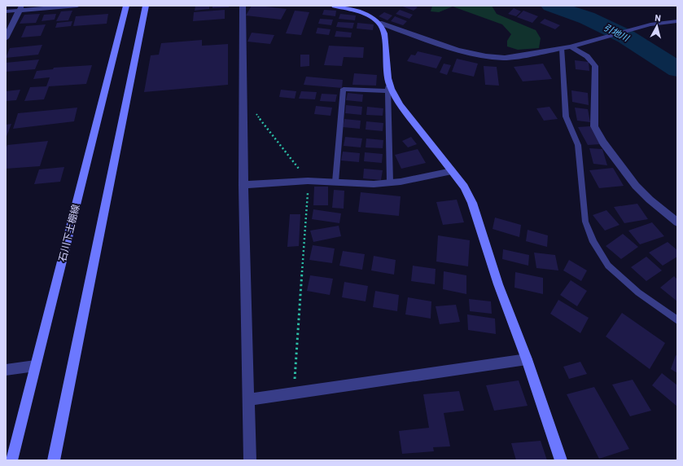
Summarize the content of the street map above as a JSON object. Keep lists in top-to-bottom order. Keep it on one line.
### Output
{"streets":{"street":["石川下土棚線"]},"water":["引地川"],"north":"top"}
